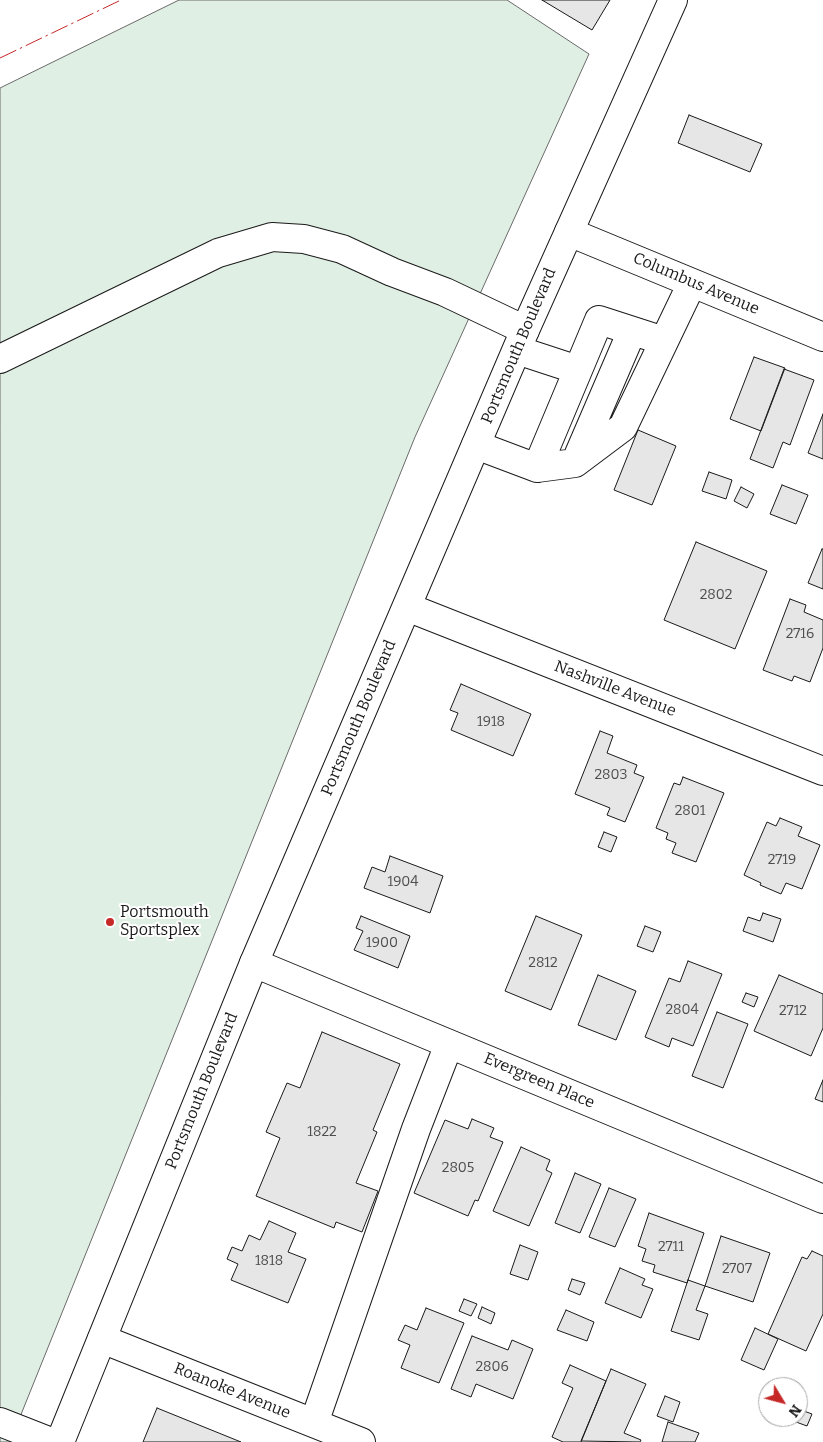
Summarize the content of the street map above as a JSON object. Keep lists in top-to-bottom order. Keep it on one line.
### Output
{"streets":{"street":["Columbus Avenue","Portsmouth Boulevard","Nashville Avenue","Evergreen Place","Roanoke Avenue"]},"crossings":[["Columbus Avenue","Portsmouth Boulevard"],["Portsmouth Boulevard","Nashville Avenue"],["Portsmouth Boulevard","Evergreen Place"],["Portsmouth Boulevard","Roanoke Avenue"]],"places":["Portsmouth Sportsplex"],"house_numbers":["2802","2716","1918","2803","2801","2719","1904","1900","2812","2804","2712","1822","2805","2711","1818","2707","2806"],"north":"bottom right"}
